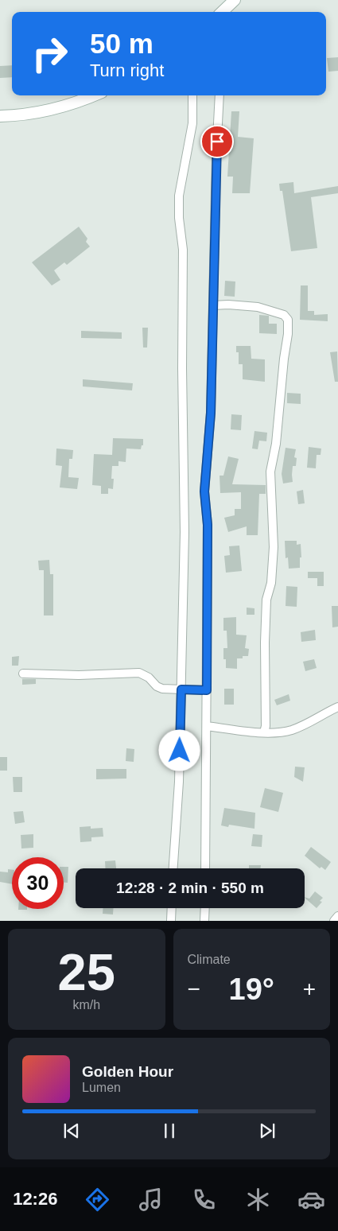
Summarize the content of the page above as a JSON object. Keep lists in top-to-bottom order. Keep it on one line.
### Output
{"page":{"turn":["50 m","Turn right"],"limit":"30","trip":"12:28 · 2 min · 550 m","tile":[["25","km/h"],"Climate"],"heat":["−","19°","+"],"song":["Golden Hour","Lumen"],"tabs":"12:26"}}
